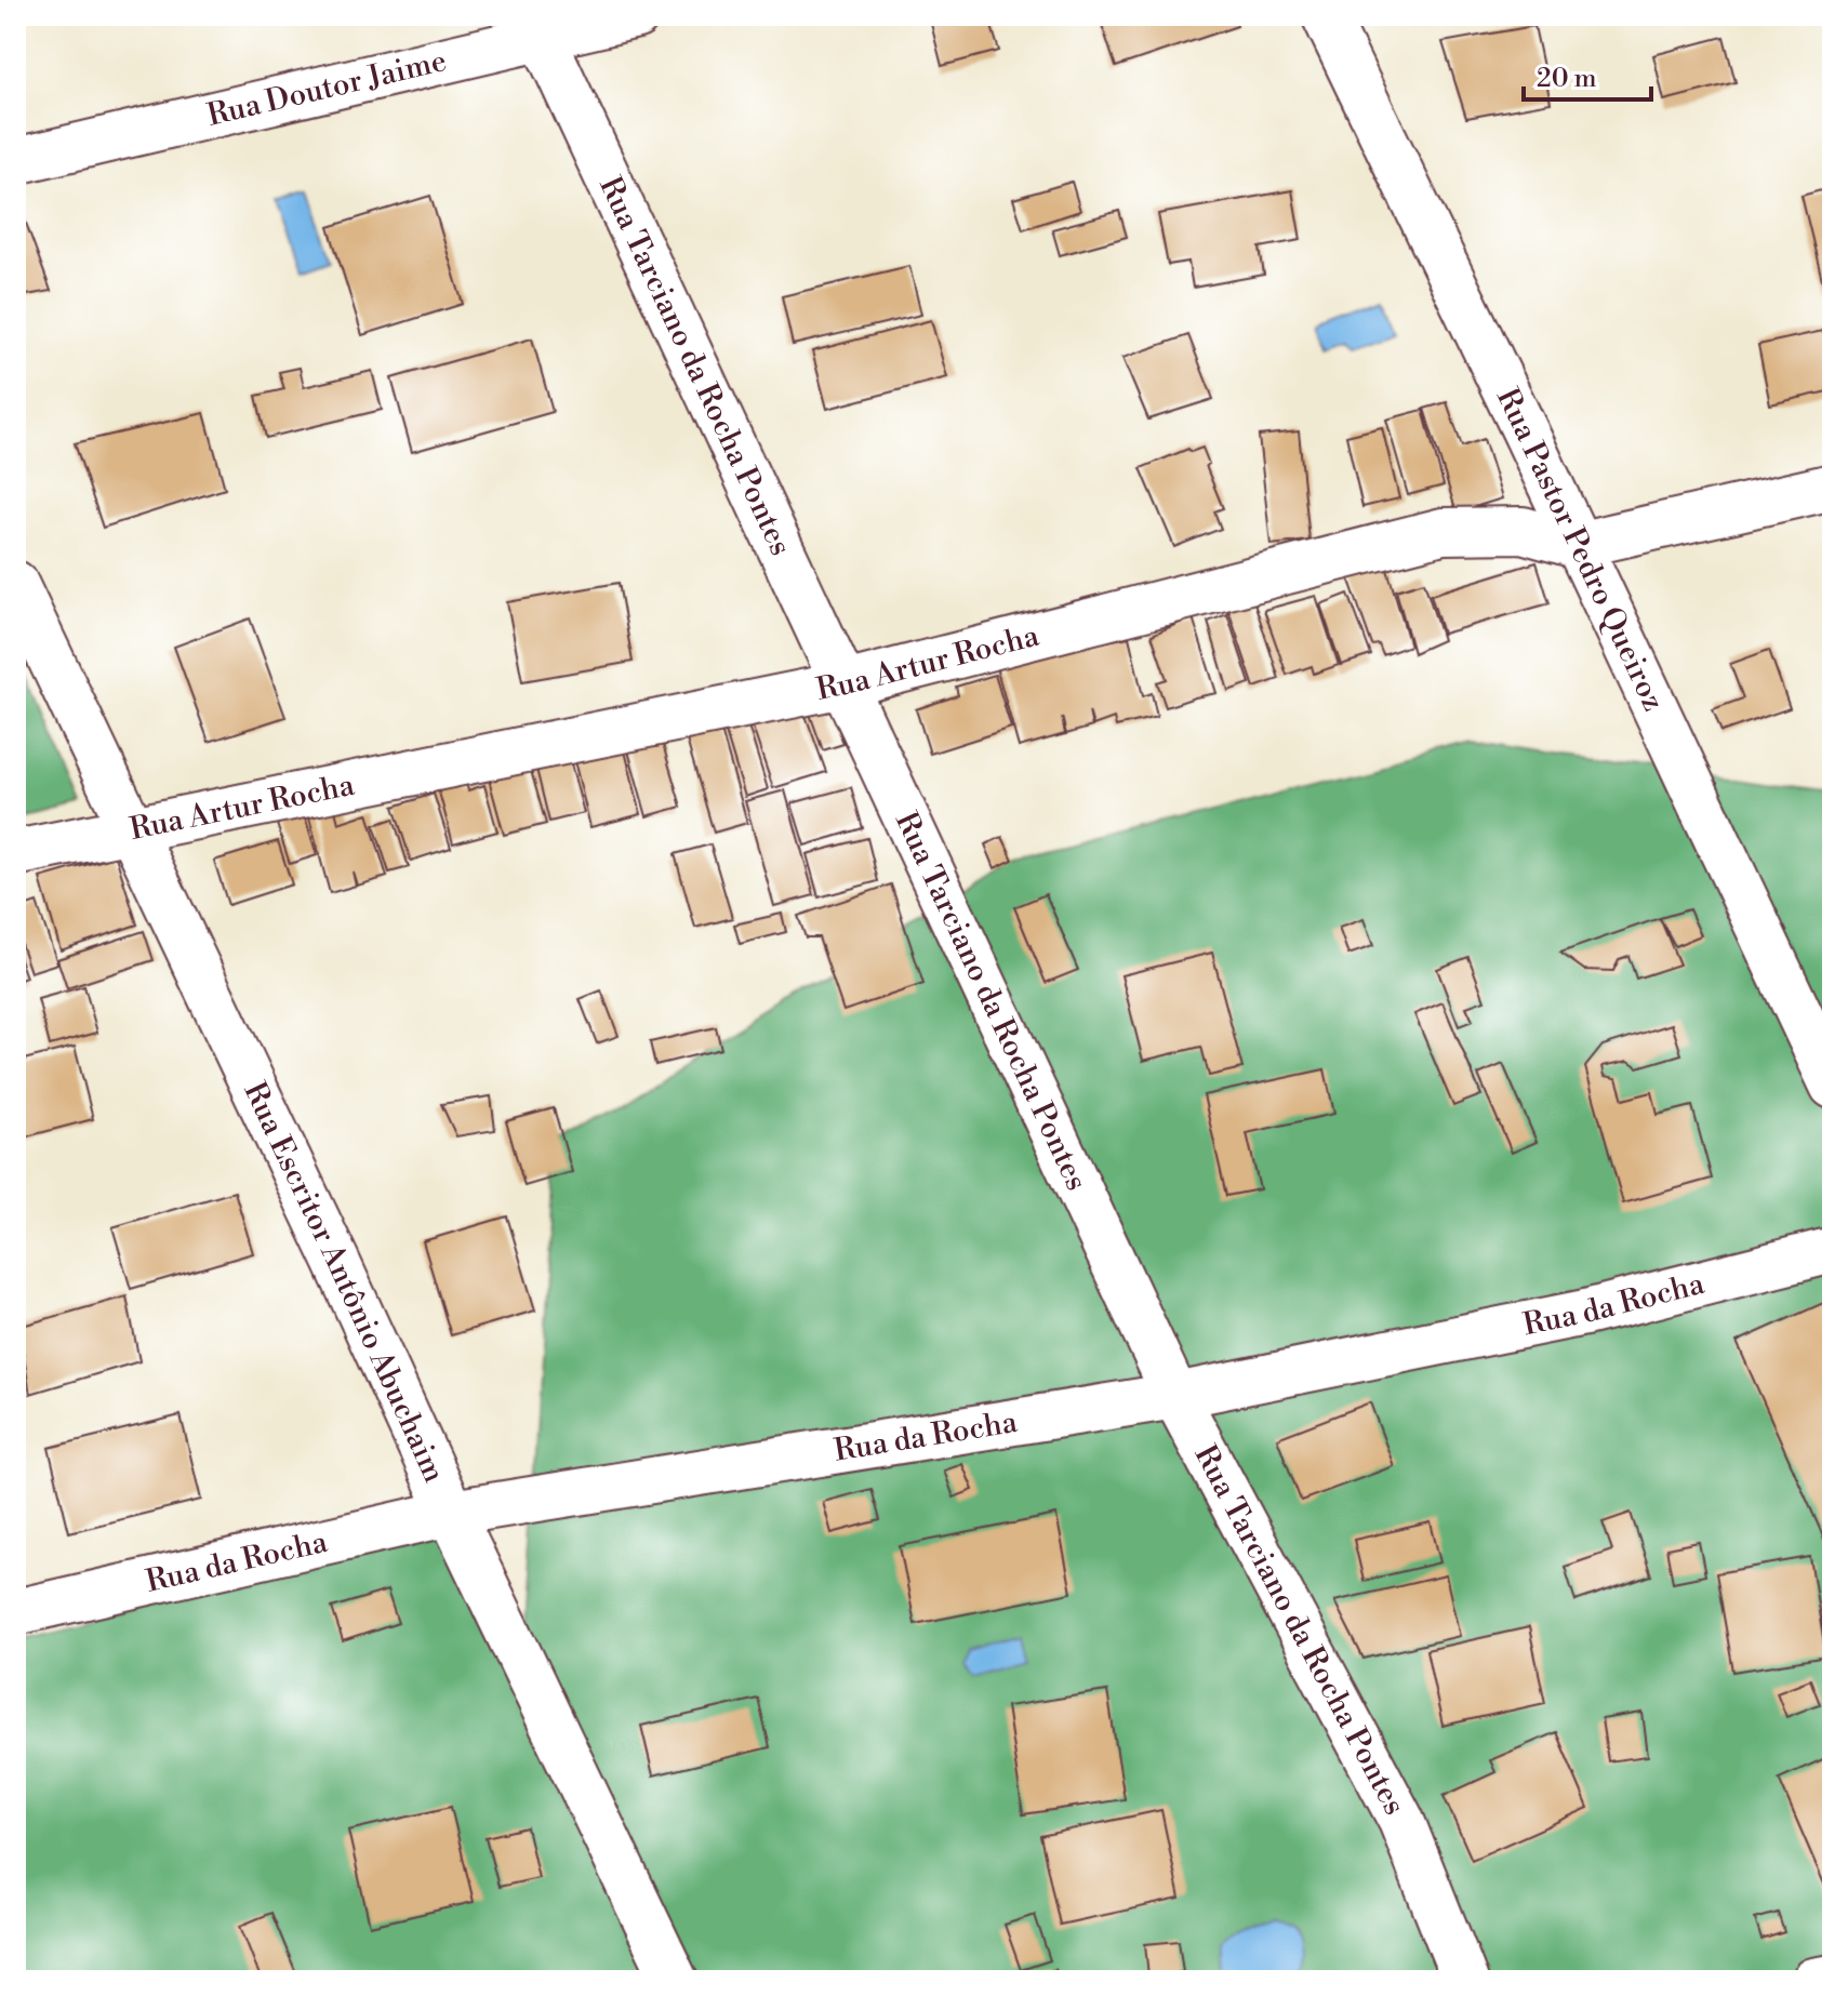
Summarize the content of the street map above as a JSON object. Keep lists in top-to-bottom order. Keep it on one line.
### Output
{"streets":{"street":["Rua Doutor Jaime","Rua Tarciano da Rocha Pontes","Rua Pastor Pedro Queiroz","Rua Artur Rocha","Rua Escritor Antônio Abuchaim","Rua da Rocha"]},"crossings":[["Rua Doutor Jaime","Rua Tarciano da Rocha Pontes"],["Rua Tarciano da Rocha Pontes","Rua Artur Rocha"],["Rua Tarciano da Rocha Pontes","Rua da Rocha"],["Rua Pastor Pedro Queiroz","Rua Artur Rocha"],["Rua Artur Rocha","Rua Escritor Antônio Abuchaim"],["Rua Escritor Antônio Abuchaim","Rua da Rocha"]],"scale_bar":"20 m"}
